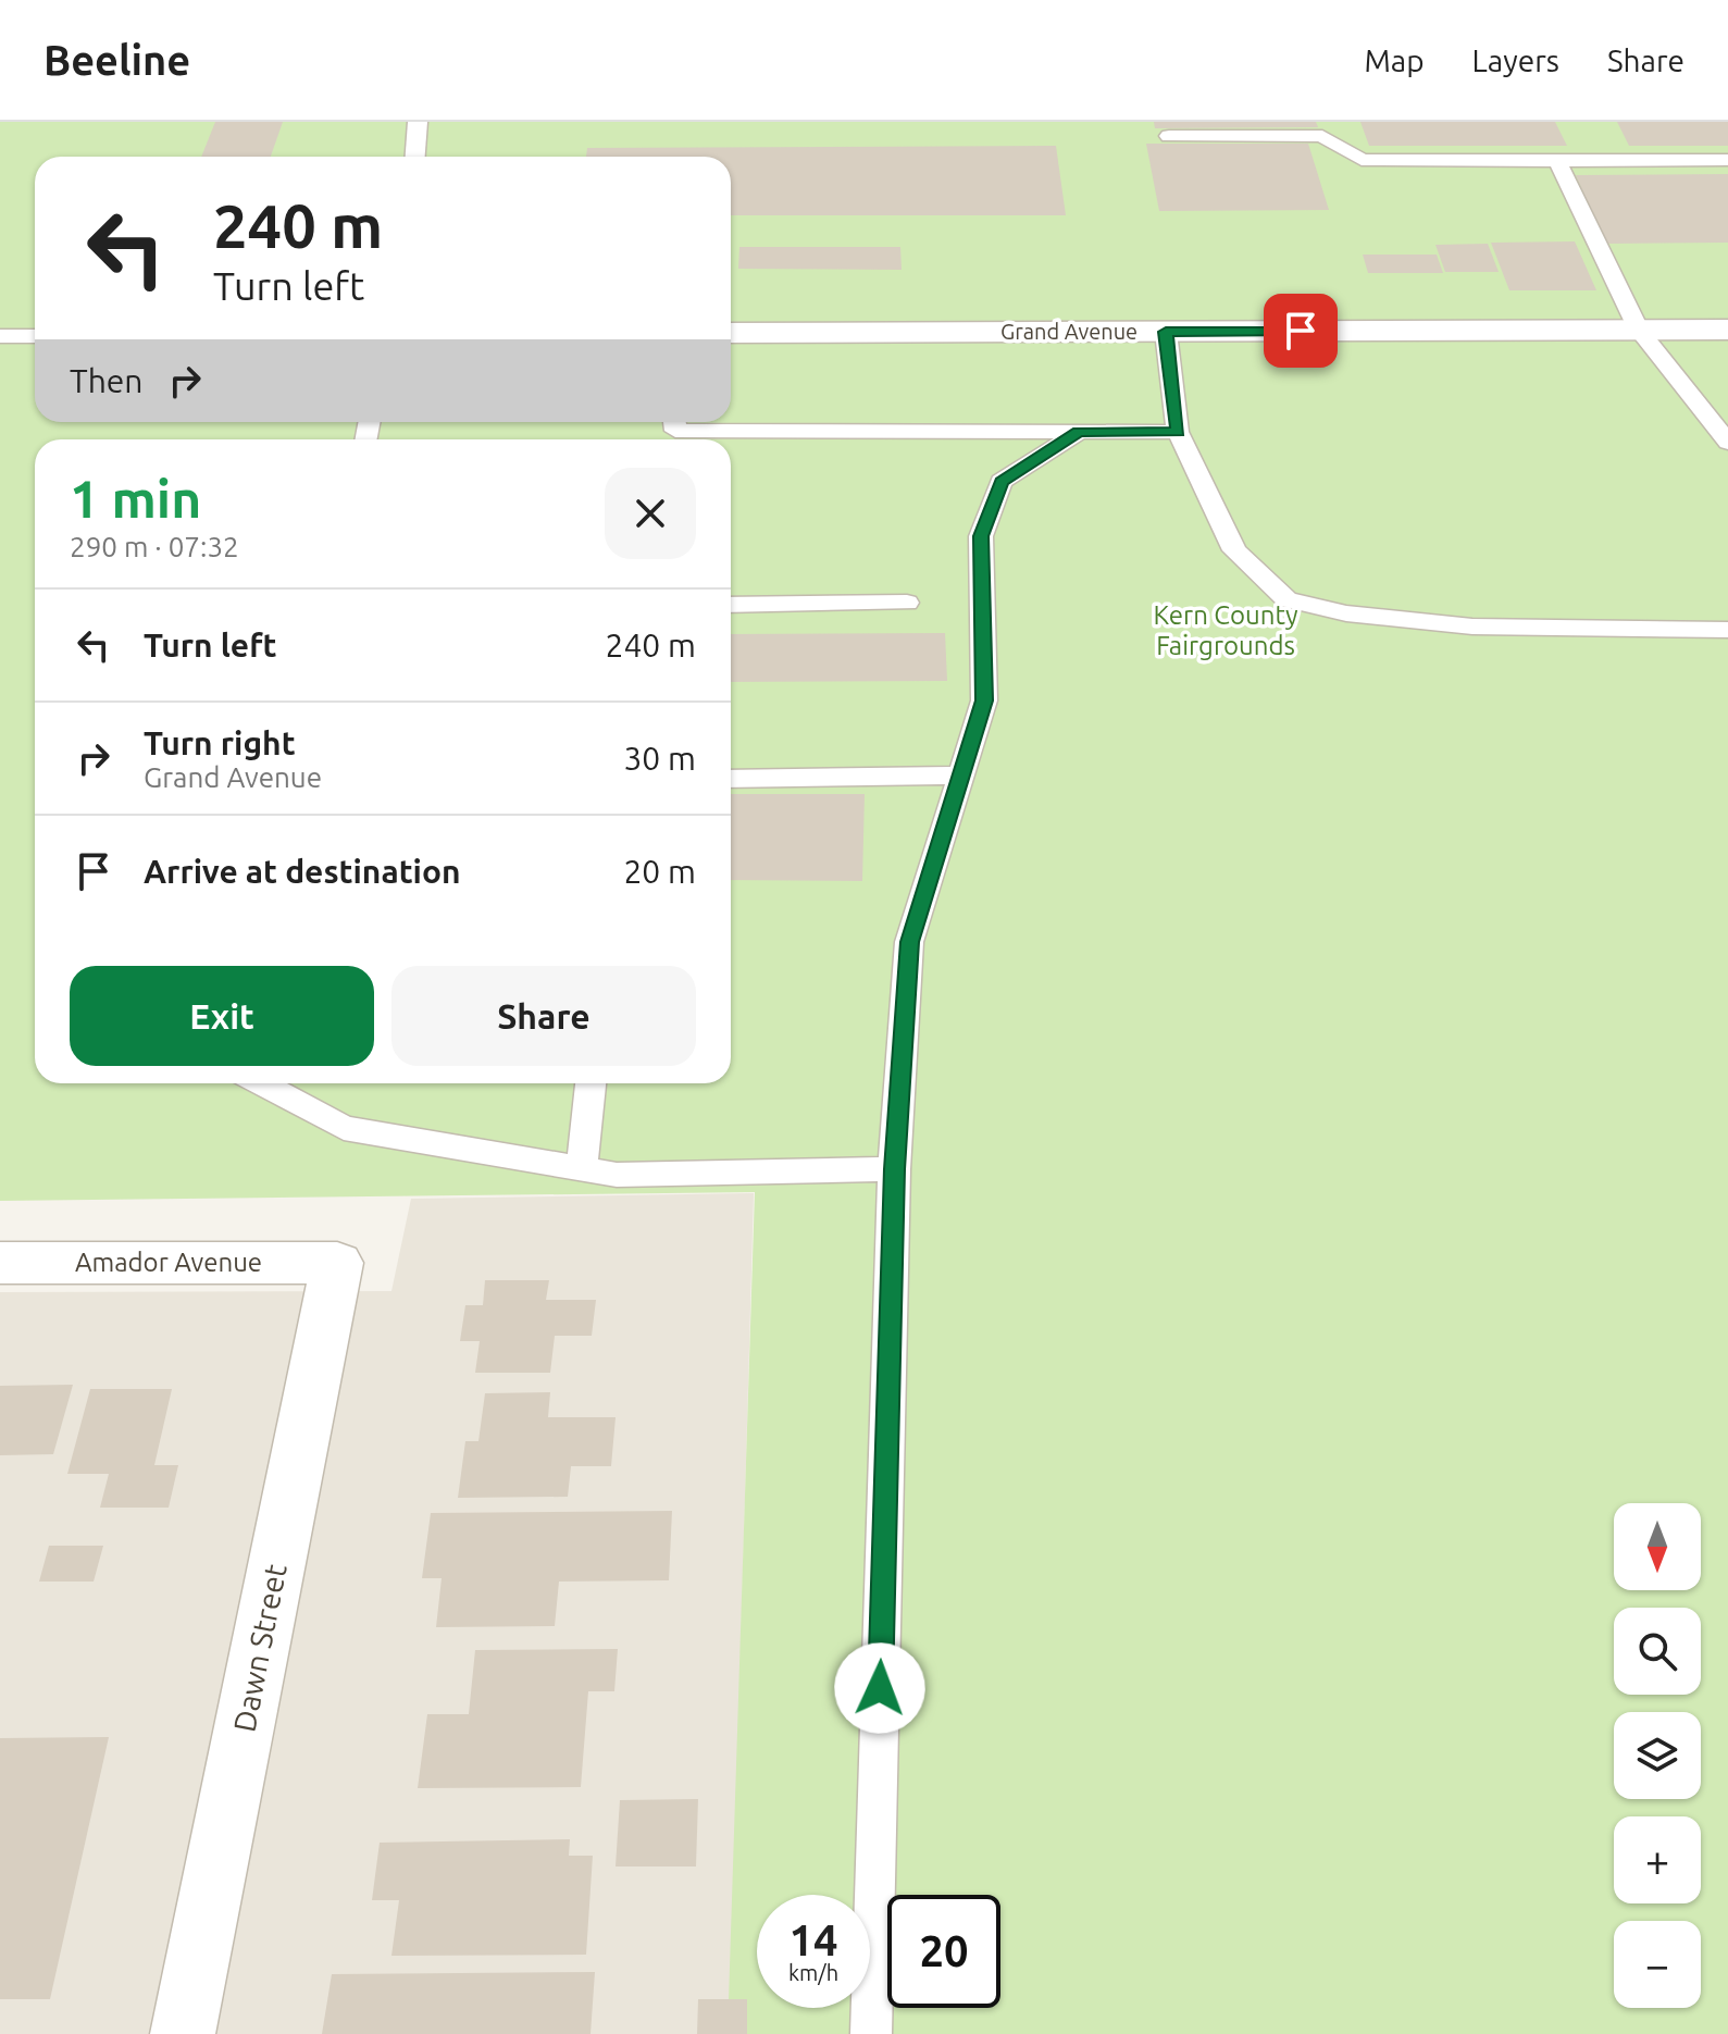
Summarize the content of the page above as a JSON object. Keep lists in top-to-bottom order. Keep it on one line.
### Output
{"streets":{"street":["Grand Avenue","Amador Avenue","Dawn Street"]},"crossings":[["Amador Avenue","Dawn Street"]],"parks":["Kern County Fairgrounds"],"north":"bottom","page":{"header":"Beeline","nav":["Map","Layers","Share"],"turn":["240 m","Turn left"],"then":"Then","heading":["1 min","290 m · 07:32"],"list":[{"name":"Turn left","value":"240 m"},{"name":"Turn right","note":"Grand Avenue","value":"30 m"},{"name":"Arrive at destination","value":"20 m"}],"buttons":["Exit","Share"],"map_buttons":["+","−"],"speed":"14 km/h","limit":"20"}}
